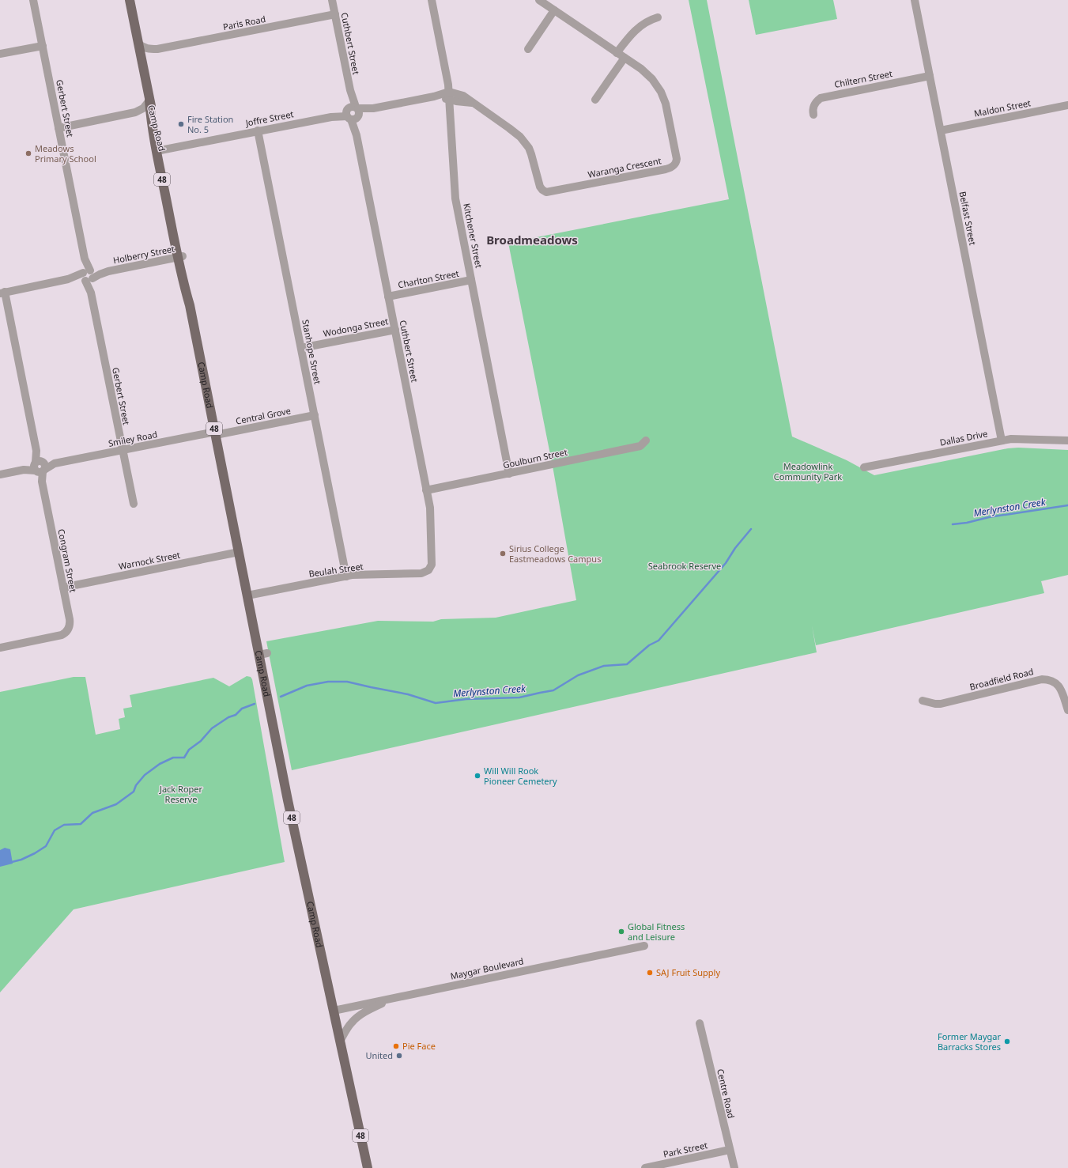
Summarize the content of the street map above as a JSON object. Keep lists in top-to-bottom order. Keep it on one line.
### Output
{"streets":{"main road":["Camp Road","48"],"street":["Paris Road","Cuthbert Street","Chiltern Street","Gerbert Street","Maldon Street","Joffre Street","Waranga Crescent","Belfast Street","Kitchener Street","Holberry Street","Charlton Street","Wodonga Street","Stanhope Street","Central Grove","Dallas Drive","Smiley Road","Goulburn Street","Congram Street","Warnock Street","Beulah Street","Broadfield Road","Maygar Boulevard","Centre Road","Park Street"]},"crossings":[["Paris Road","Cuthbert Street"],["Paris Road","Camp Road"],["Cuthbert Street","Joffre Street"],["Cuthbert Street","Charlton Street"],["Cuthbert Street","Wodonga Street"],["Cuthbert Street","Goulburn Street"],["Cuthbert Street","Beulah Street"],["Chiltern Street","Belfast Street"],["Gerbert Street","Holberry Street"],["Gerbert Street","Smiley Road"],["Maldon Street","Belfast Street"],["Joffre Street","Camp Road"],["Joffre Street","Waranga Crescent"],["Joffre Street","Kitchener Street"],["Joffre Street","Stanhope Street"],["Camp Road","Holberry Street"],["Camp Road","Central Grove"],["Camp Road","Smiley Road"],["Camp Road","Warnock Street"],["Camp Road","Beulah Street"],["Camp Road","Maygar Boulevard"],["Waranga Crescent","Kitchener Street"],["Belfast Street","Dallas Drive"],["Kitchener Street","Charlton Street"],["Kitchener Street","Goulburn Street"],["Holberry Street","Congram Street"],["Wodonga Street","Stanhope Street"],["Stanhope Street","Central Grove"],["Stanhope Street","Beulah Street"],["Central Grove","Smiley Road"],["Smiley Road","Congram Street"],["Congram Street","Warnock Street"],["Centre Road","Park Street"]],"districts":["Broadmeadows"],"water":["Merlynston Creek"],"parks":["Meadowlink Community Park","Seabrook Reserve","Jack Roper Reserve"],"places":["Fire Station No. 5","Meadows Primary School","Sirius College Eastmeadows Campus","Will Will Rook Pioneer Cemetery","Global Fitness and Leisure","SAJ Fruit Supply","Former Maygar Barracks Stores","Pie Face","United"]}
